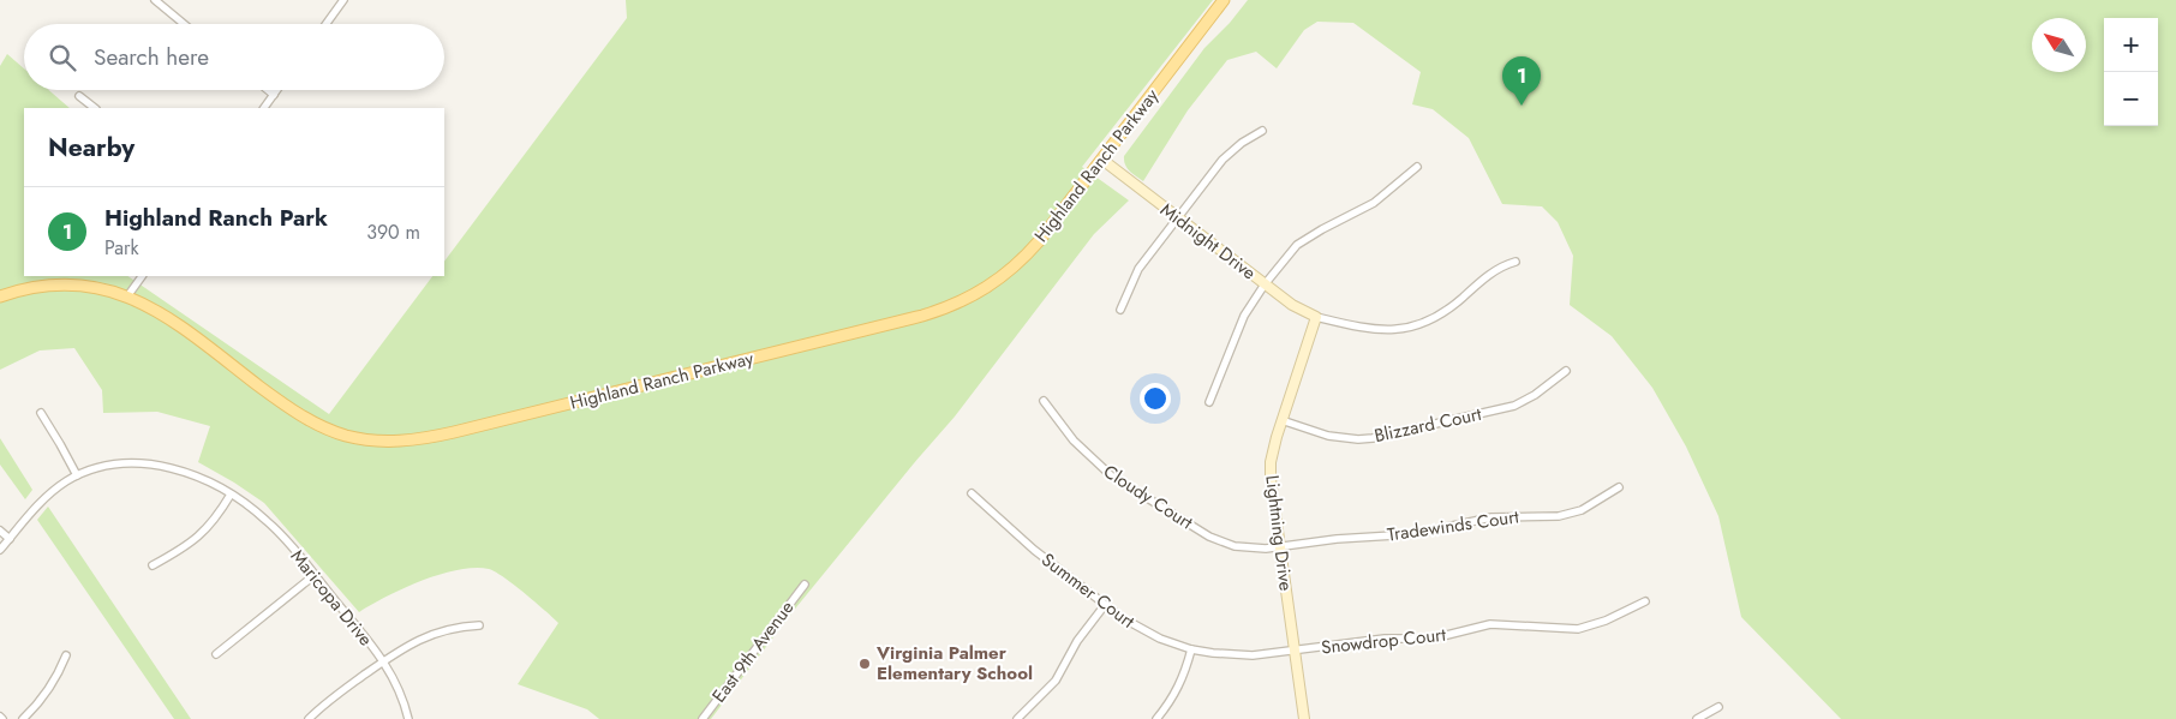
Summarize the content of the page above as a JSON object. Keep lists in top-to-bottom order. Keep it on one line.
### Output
{"streets":{"main road":["Highland Ranch Parkway","Midnight Drive","Lightning Drive"],"street":["Blizzard Court","Cloudy Court","Tradewinds Court","Summer Court","Maricopa Drive","Snowdrop Court","East 9th Avenue"]},"crossings":[["Highland Ranch Parkway","Midnight Drive"],["Midnight Drive","Lightning Drive"],["Blizzard Court","Lightning Drive"],["Cloudy Court","Tradewinds Court"],["Cloudy Court","Lightning Drive"],["Tradewinds Court","Lightning Drive"],["Lightning Drive","Summer Court"],["Lightning Drive","Snowdrop Court"],["Summer Court","Snowdrop Court"]],"places":["Virginia Palmer Elementary School"],"north":"top left","page":{"map_buttons":["+","−"],"search":"Search here","pins":"1","heading":"Nearby","list":[{"mark":"1","name":"Highland Ranch Park","note":"Park","value":"390 m"}]}}
